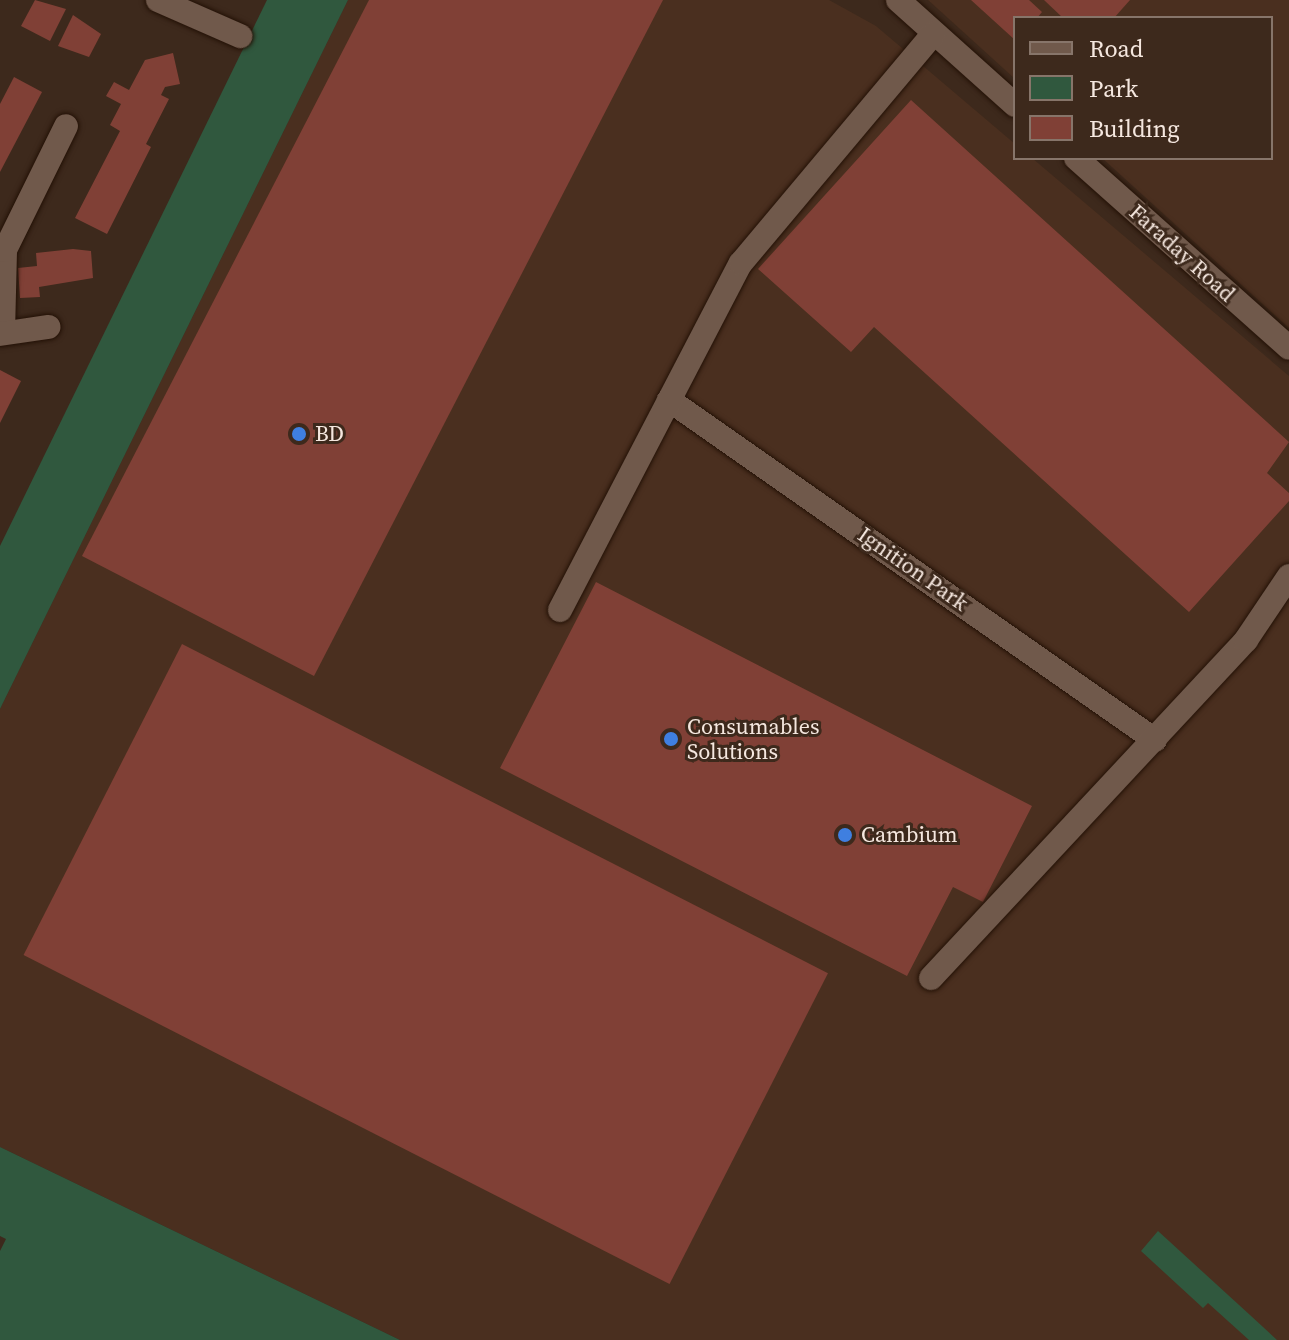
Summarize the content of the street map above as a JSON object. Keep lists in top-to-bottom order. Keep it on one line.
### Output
{"streets":{"street":["Faraday Road","Ignition Park"]},"places":["BD","Consumables Solutions","Cambium"],"legend":["Road","Park","Building"]}
